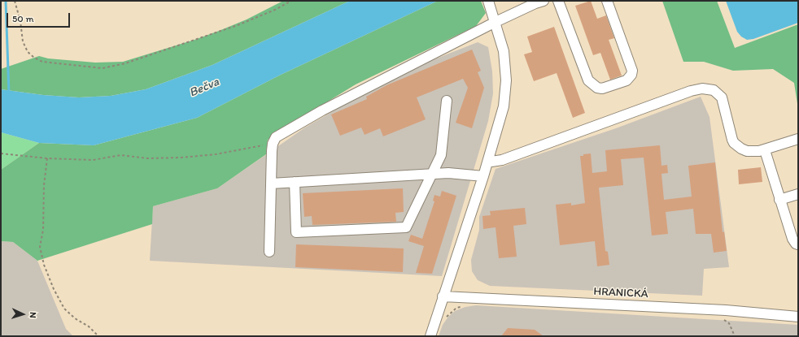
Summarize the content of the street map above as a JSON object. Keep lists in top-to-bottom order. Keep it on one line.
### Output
{"streets":{"street":["HRANICKÁ"]},"water":["Bečva"],"scale_bar":"50 m","north":"right"}
